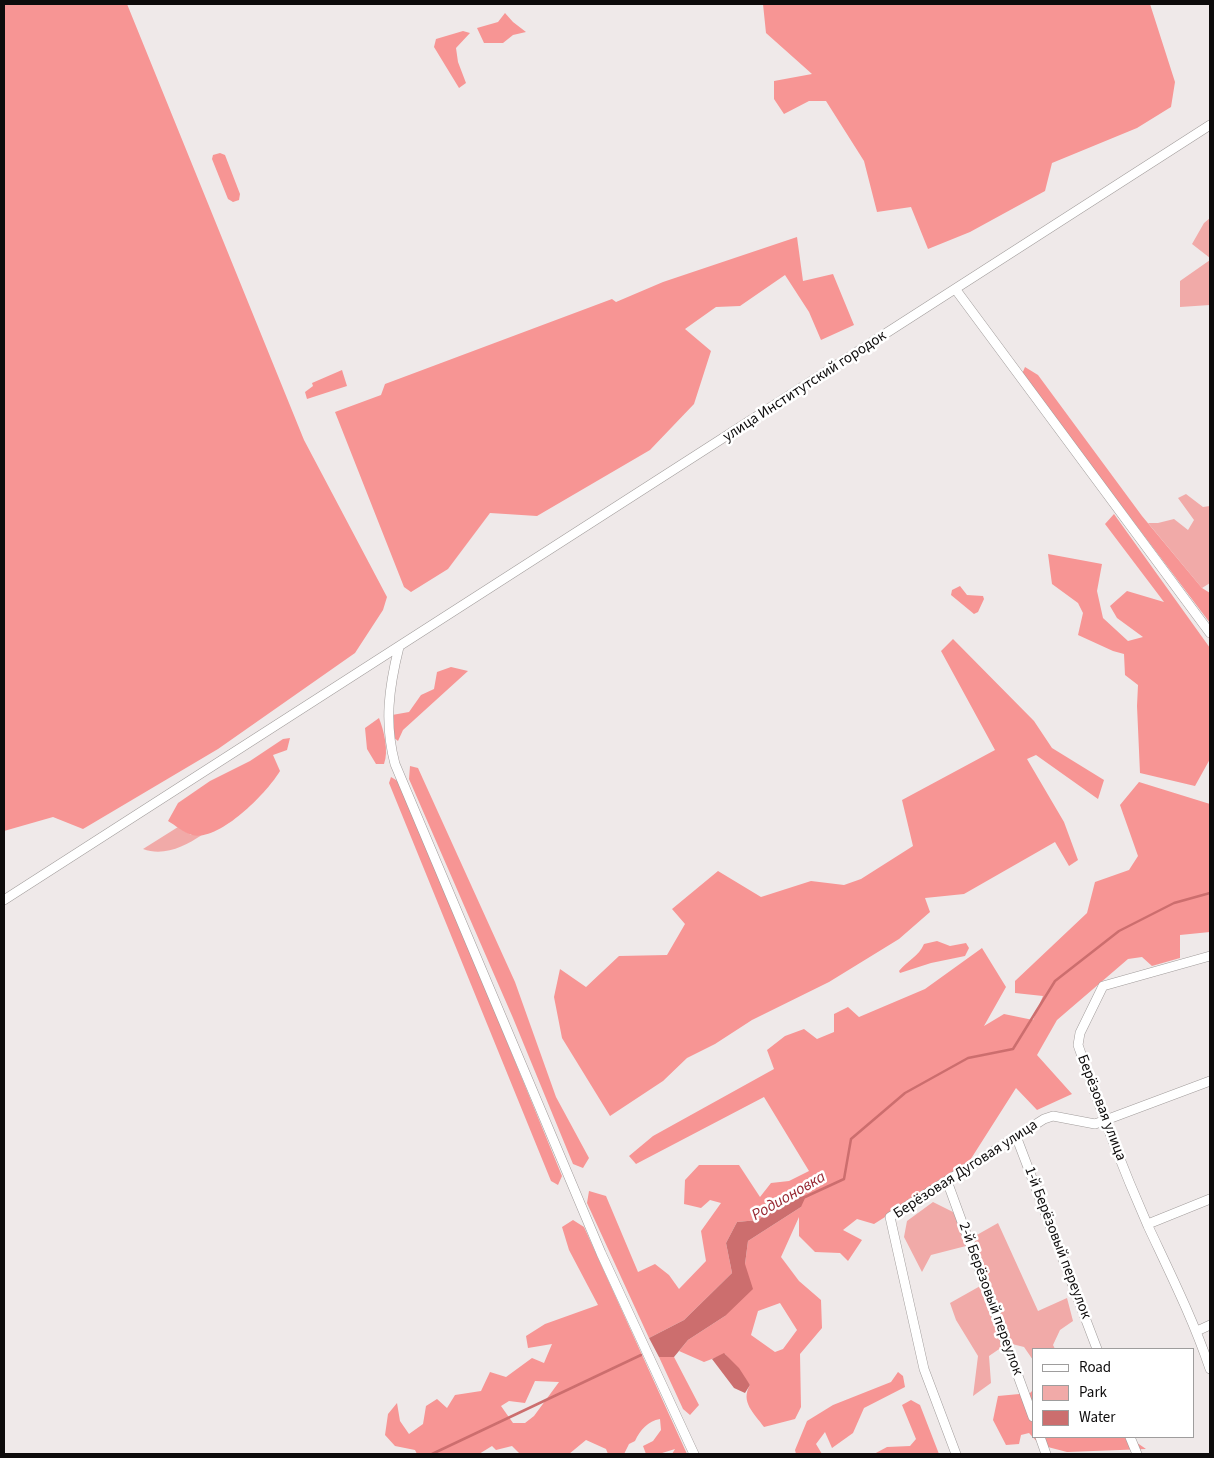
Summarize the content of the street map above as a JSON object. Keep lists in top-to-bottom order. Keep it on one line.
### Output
{"streets":{"street":["улица Институтский городок","Берёзовая улица","Берёзовая Дуговая улица","1-й Берёзовый переулок","2-й Берёзовый переулок"]},"crossings":[["Берёзовая улица","Берёзовая Дуговая улица"],["Берёзовая Дуговая улица","1-й Берёзовый переулок"],["Берёзовая Дуговая улица","2-й Берёзовый переулок"]],"water":["Родионовка"],"legend":["Road","Park","Water"]}
